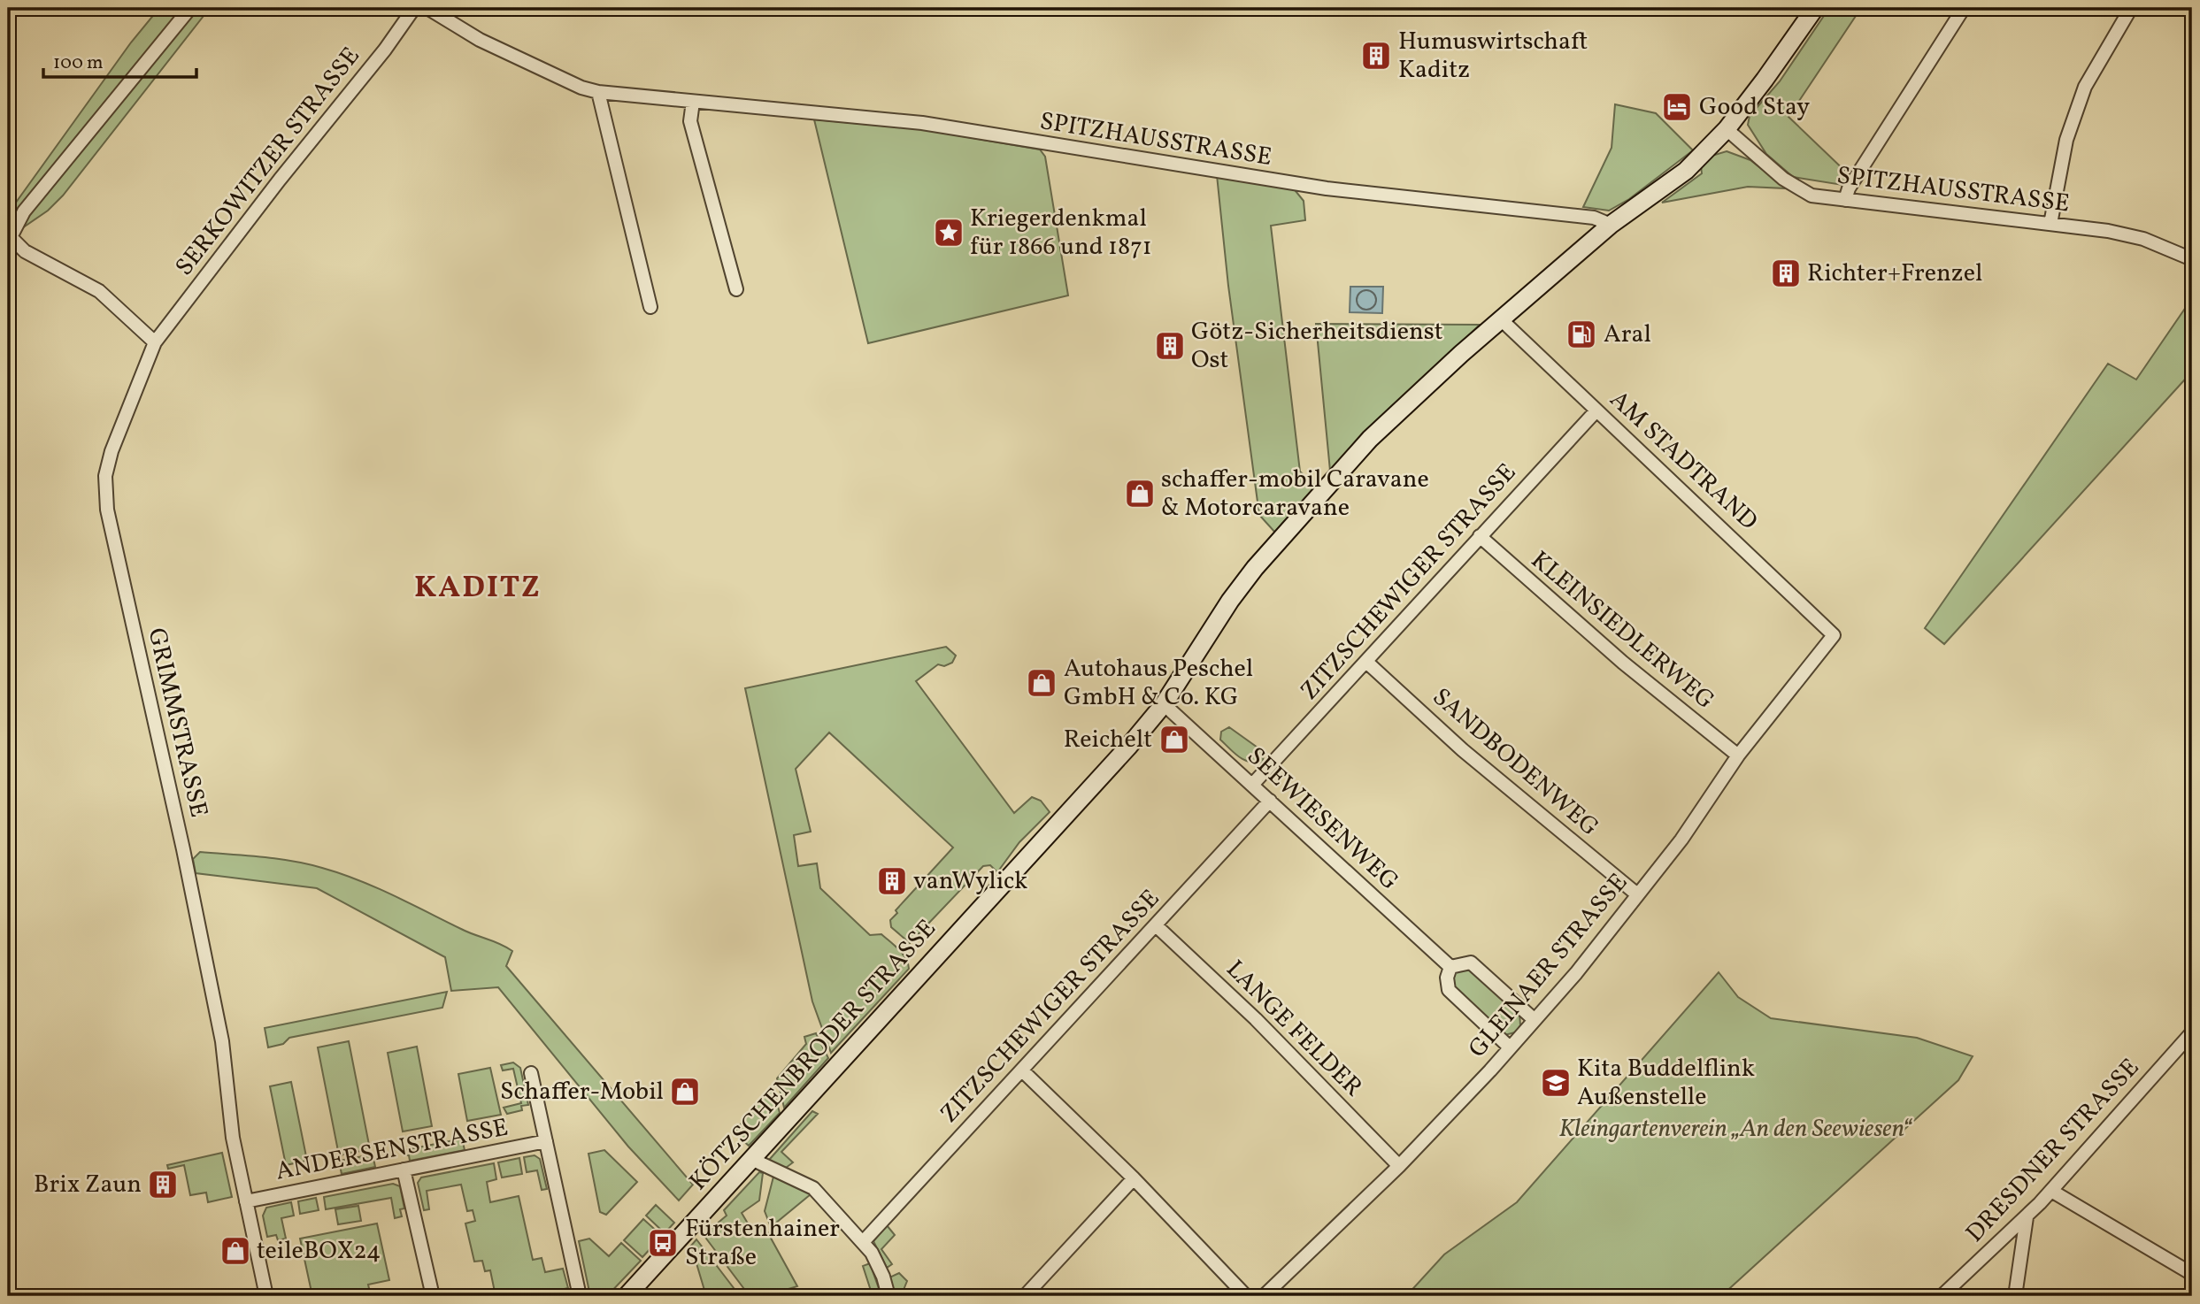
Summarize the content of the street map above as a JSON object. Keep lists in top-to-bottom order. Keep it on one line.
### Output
{"streets":{"street":["SPITZHAUSSTRASSE","SERKOWITZER STRASSE","AM STADTRAND","ZITZSCHEWIGER STRASSE","KLEINSIEDLERWEG","GRIMMSTRASSE","SANDBODENWEG","SEEWIESENWEG","GLEINAER STRASSE","LANGE FELDER","KÖTZSCHENBRODER STRASSE","ANDERSENSTRASSE","DRESDNER STRASSE"]},"crossings":[["SPITZHAUSSTRASSE","KÖTZSCHENBRODER STRASSE"],["SERKOWITZER STRASSE","GRIMMSTRASSE"],["AM STADTRAND","ZITZSCHEWIGER STRASSE"],["AM STADTRAND","GLEINAER STRASSE"],["AM STADTRAND","KÖTZSCHENBRODER STRASSE"],["ZITZSCHEWIGER STRASSE","KLEINSIEDLERWEG"],["ZITZSCHEWIGER STRASSE","SANDBODENWEG"],["ZITZSCHEWIGER STRASSE","SEEWIESENWEG"],["ZITZSCHEWIGER STRASSE","LANGE FELDER"],["KLEINSIEDLERWEG","GLEINAER STRASSE"],["GRIMMSTRASSE","ANDERSENSTRASSE"],["SANDBODENWEG","GLEINAER STRASSE"],["SEEWIESENWEG","KÖTZSCHENBRODER STRASSE"],["GLEINAER STRASSE","LANGE FELDER"]],"districts":["KADITZ"],"parks":["Kleingartenverein „An den Seewiesen“"],"places":{"building":["Humuswirtschaft Kaditz","Richter+Frenzel","Götz-Sicherheitsdienst Ost","vanWylick","Brix Zaun"],"hotel":["Good Stay"],"place":["Kriegerdenkmal für 1866 und 1871"],"fuel station":["Aral"],"shop":["schaffer-mobil Caravane & Motorcaravane","Autohaus Peschel GmbH & Co. KG","Reichelt","Schaffer-Mobil","teileBOX24"],"school or university":["Kita Buddelflink Außenstelle"],"bus stop":["Fürstenhainer Straße"]},"scale_bar":"100 m"}
